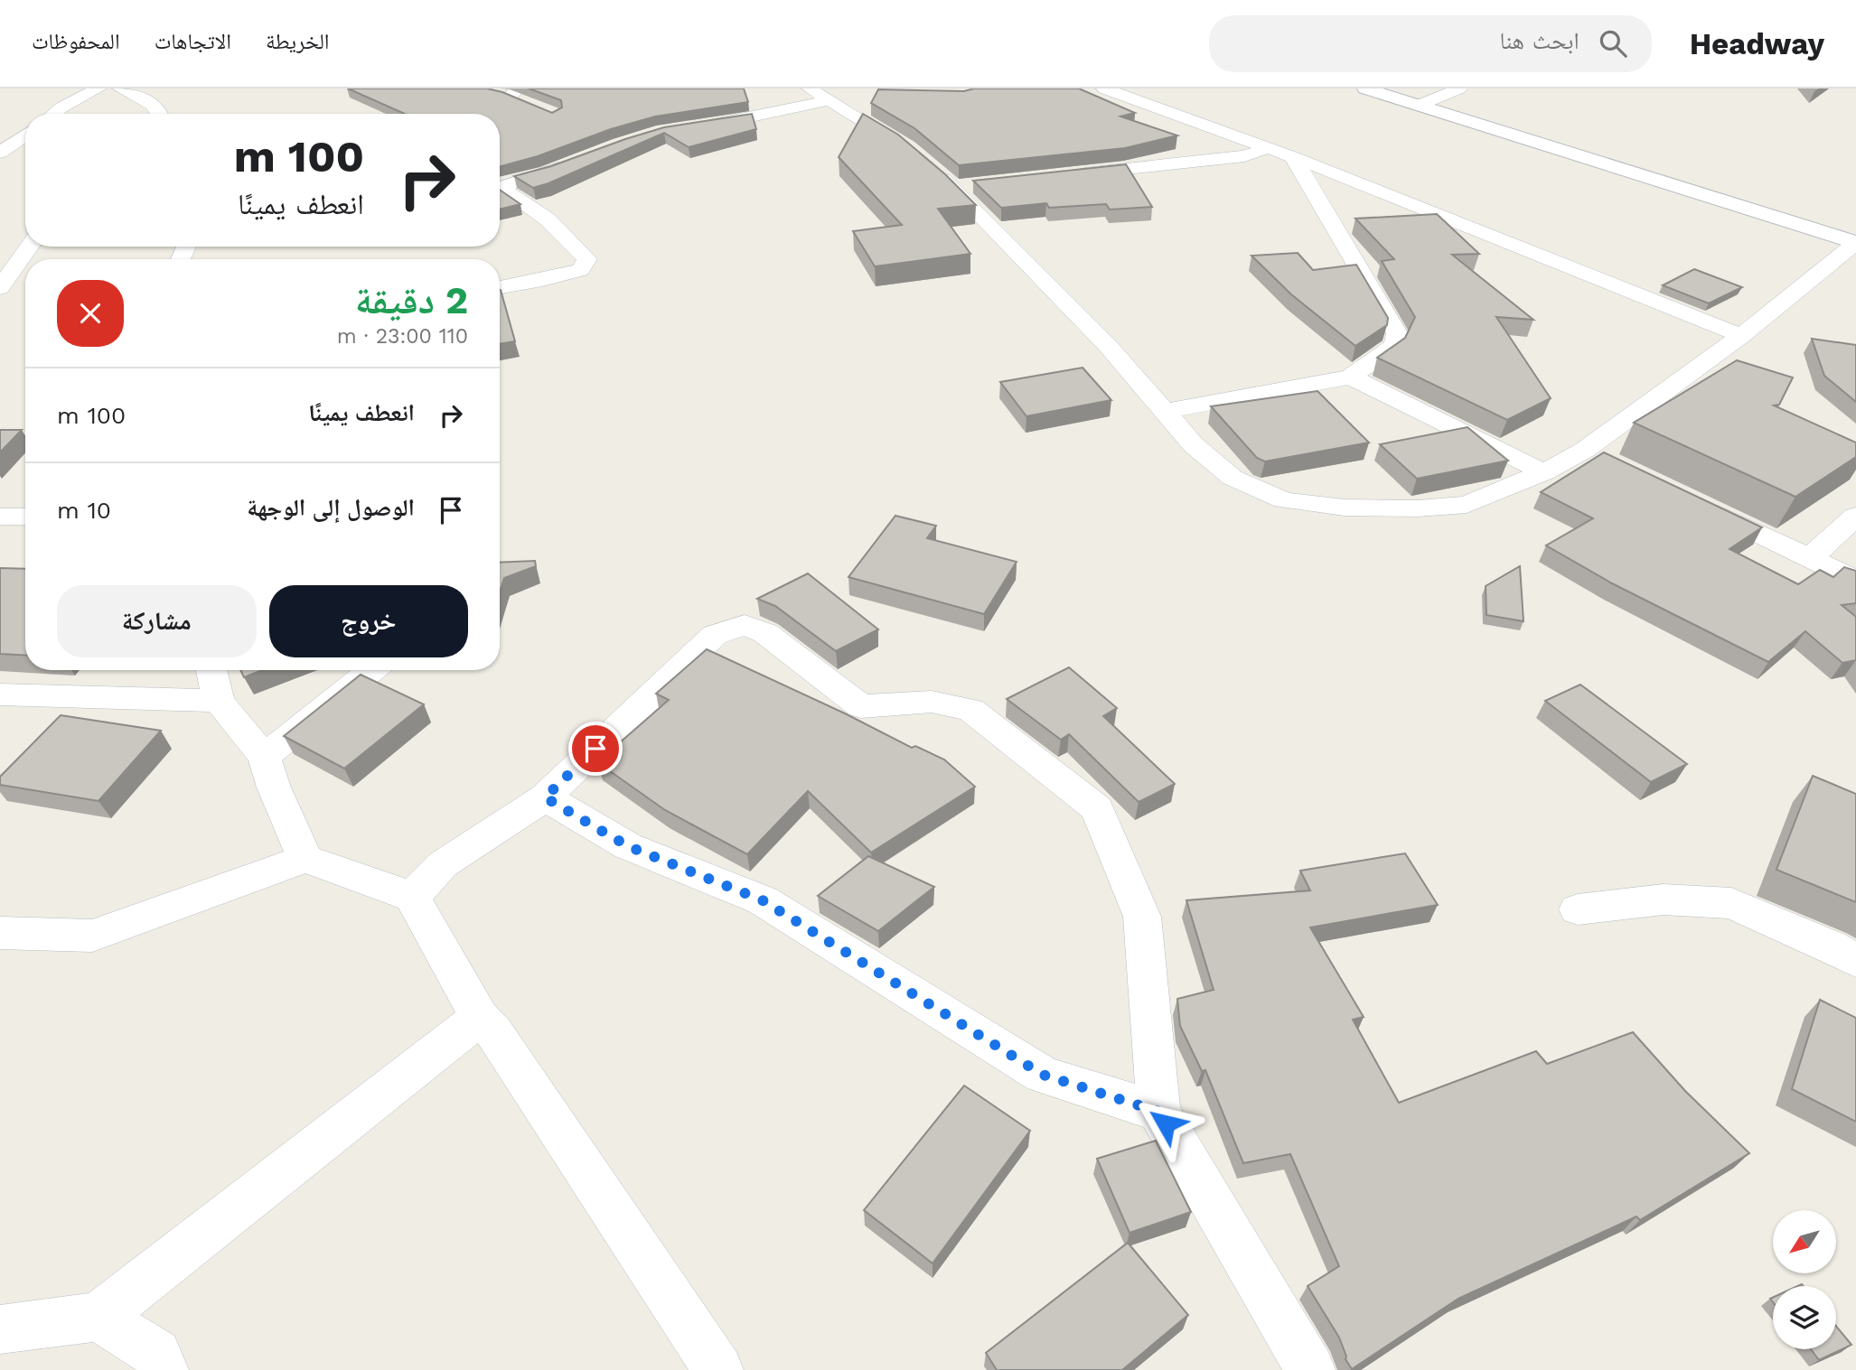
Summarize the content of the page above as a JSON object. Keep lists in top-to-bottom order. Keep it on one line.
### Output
{"north":"bottom left","page":{"header":"Headway","search":"ابحث هنا","nav":["الخريطة","الاتجاهات","المحفوظات"],"turn":["100 m","انعطف يمينًا"],"heading":["2 دقيقة","110 m · 23:00"],"list":[{"name":"انعطف يمينًا","value":"100 m"},{"name":"الوصول إلى الوجهة","value":"10 m"}],"buttons":["خروج","مشاركة"]}}
